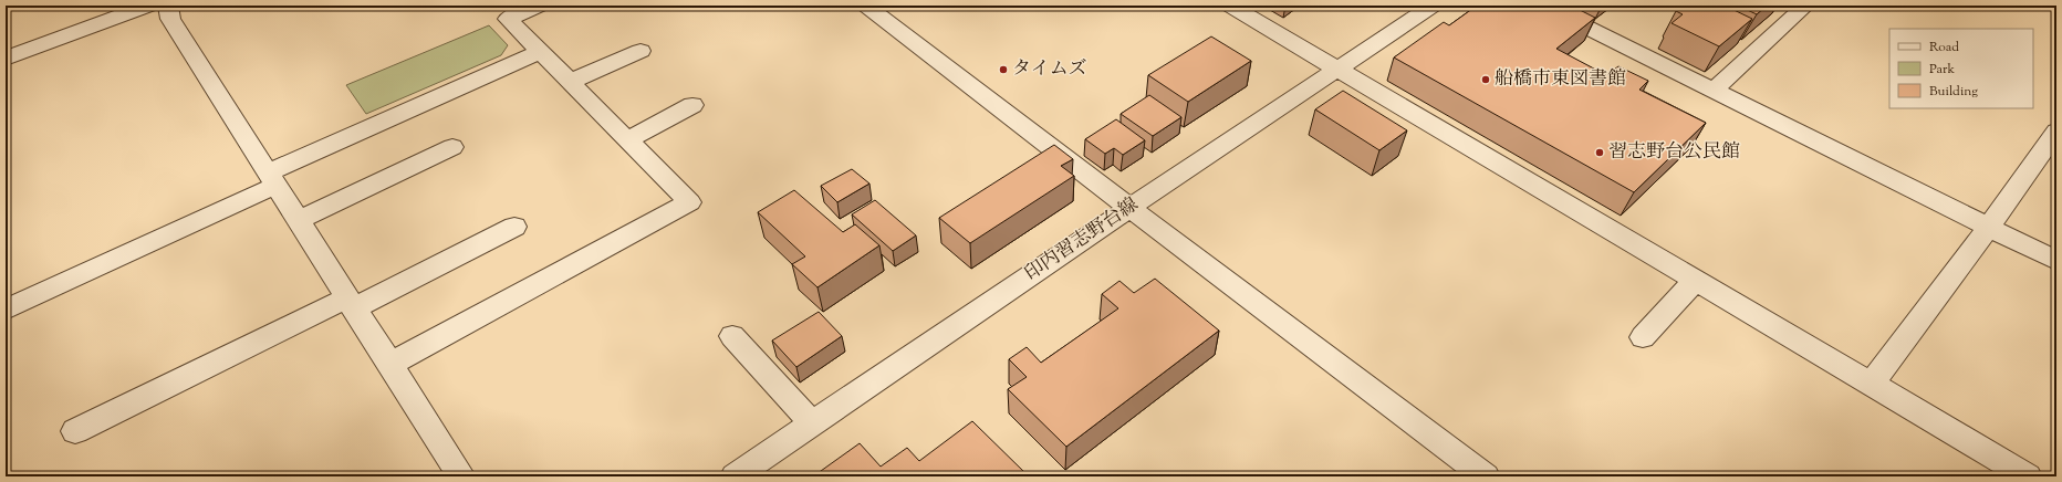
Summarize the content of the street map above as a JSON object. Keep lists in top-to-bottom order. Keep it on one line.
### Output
{"streets":{"street":["印内習志野台線"]},"places":["タイムズ","船橋市東図書館","習志野台公民館"],"legend":["Road","Park","Building"]}
